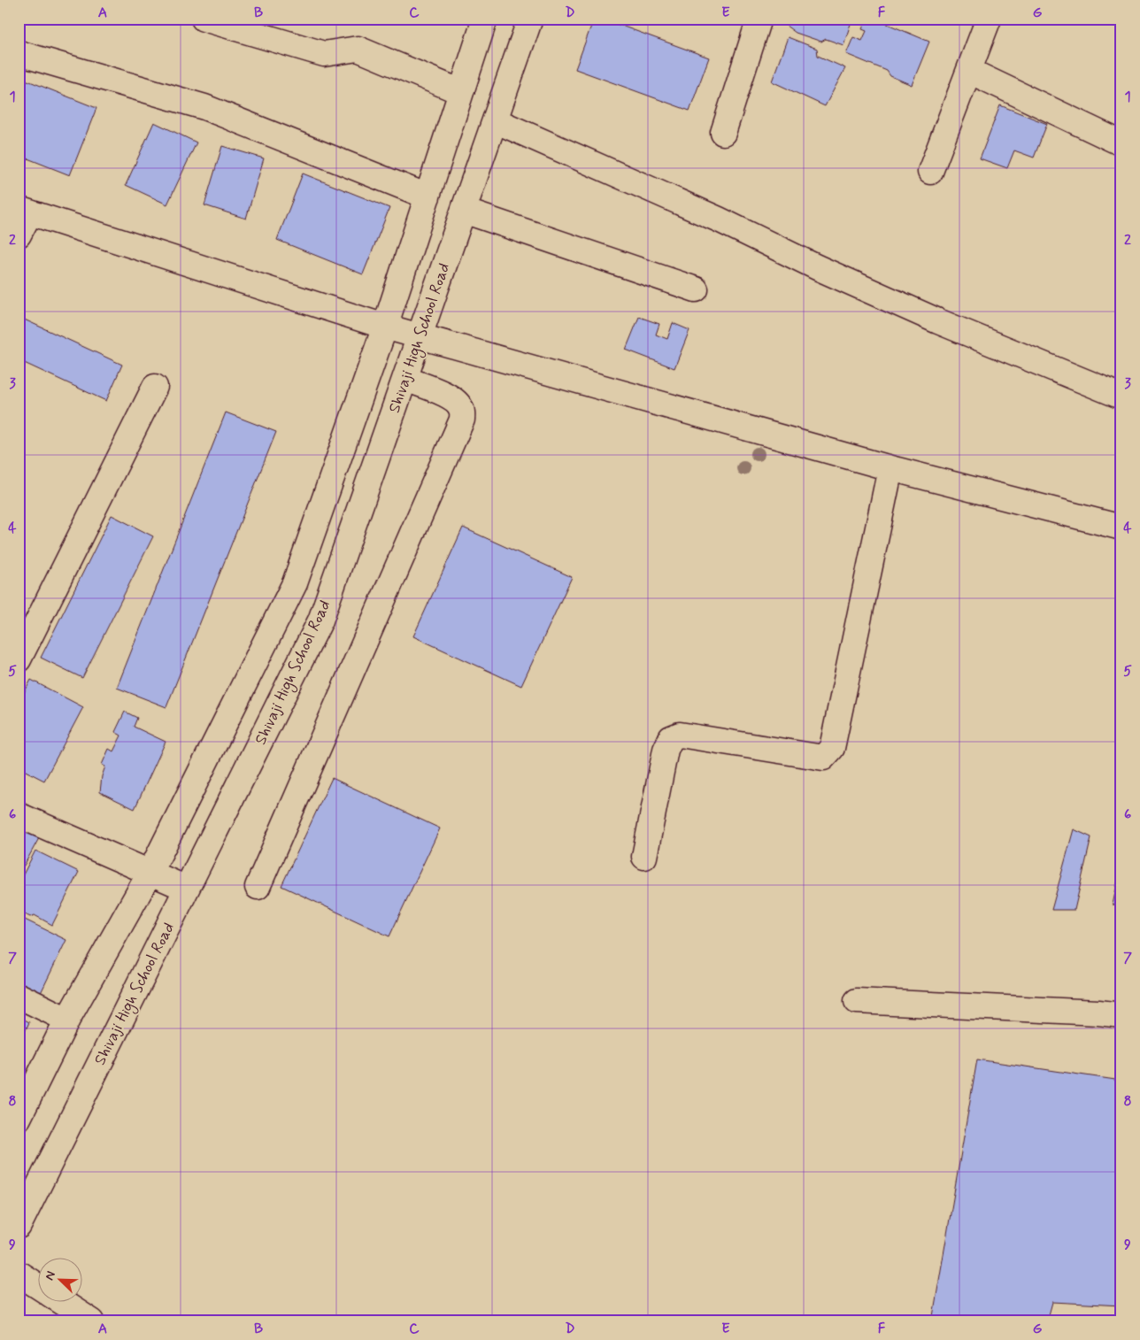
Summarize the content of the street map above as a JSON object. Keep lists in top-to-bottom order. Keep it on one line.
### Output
{"streets":{"street":["Shivaji High School Road"]},"north":"top left","grid":{"columns":["A","B","C","D","E","F","G"],"rows":["1","2","3","4","5","6","7","8","9"]}}
